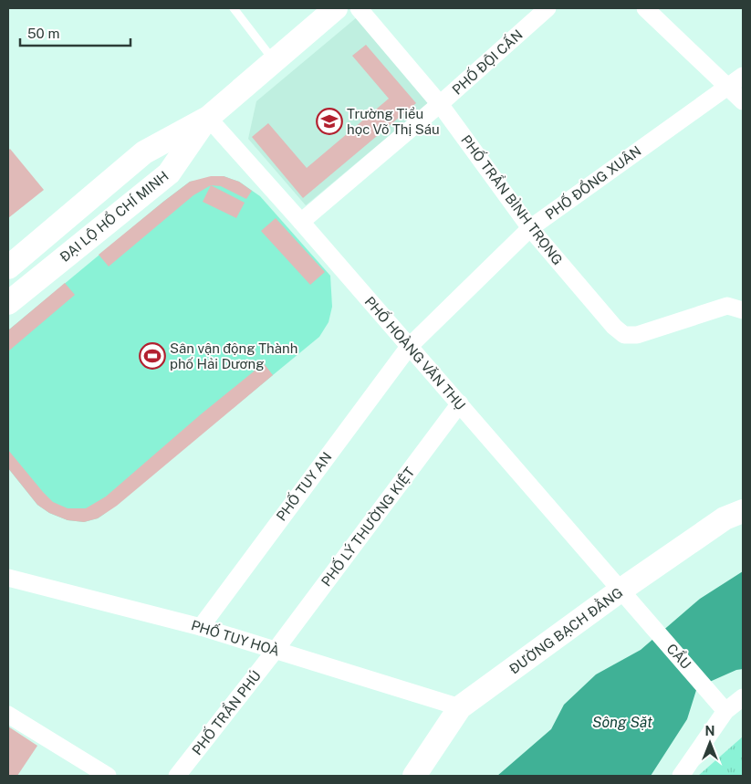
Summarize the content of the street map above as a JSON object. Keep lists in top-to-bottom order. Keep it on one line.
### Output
{"streets":{"street":["PHỐ ĐỘI CẤN","PHỐ ĐỒNG XUÂN","PHỐ TRẦN BÌNH TRỌNG","ĐẠI LỘ HỒ CHÍ MINH","PHỐ HOÀNG VĂN THỤ","PHỐ TUY AN","PHỐ LÝ THƯỜNG KIỆT","ĐƯỜNG BẠCH ĐẰNG","PHỐ TUY HOÀ","CẦU","PHỐ TRẦN PHÚ"]},"crossings":[["PHỐ ĐỘI CẤN","PHỐ TRẦN BÌNH TRỌNG"],["PHỐ ĐỘI CẤN","PHỐ HOÀNG VĂN THỤ"],["PHỐ ĐỒNG XUÂN","PHỐ TRẦN BÌNH TRỌNG"],["PHỐ ĐỒNG XUÂN","PHỐ HOÀNG VĂN THỤ"],["PHỐ ĐỒNG XUÂN","PHỐ TUY AN"],["ĐẠI LỘ HỒ CHÍ MINH","PHỐ HOÀNG VĂN THỤ"],["PHỐ HOÀNG VĂN THỤ","PHỐ TUY AN"],["PHỐ HOÀNG VĂN THỤ","PHỐ LÝ THƯỜNG KIỆT"],["PHỐ HOÀNG VĂN THỤ","ĐƯỜNG BẠCH ĐẰNG"],["PHỐ HOÀNG VĂN THỤ","CẦU"],["PHỐ TUY AN","PHỐ TUY HOÀ"],["PHỐ LÝ THƯỜNG KIỆT","PHỐ TUY HOÀ"],["PHỐ LÝ THƯỜNG KIỆT","PHỐ TRẦN PHÚ"],["ĐƯỜNG BẠCH ĐẰNG","PHỐ TUY HOÀ"],["PHỐ TUY HOÀ","PHỐ TRẦN PHÚ"]],"water":["Sông Sặt"],"places":{"school or university":["Trường Tiểu học Võ Thị Sáu"],"sports":["Sân vận động Thành phố Hải Dương"]},"scale_bar":"50 m","north":"top"}
